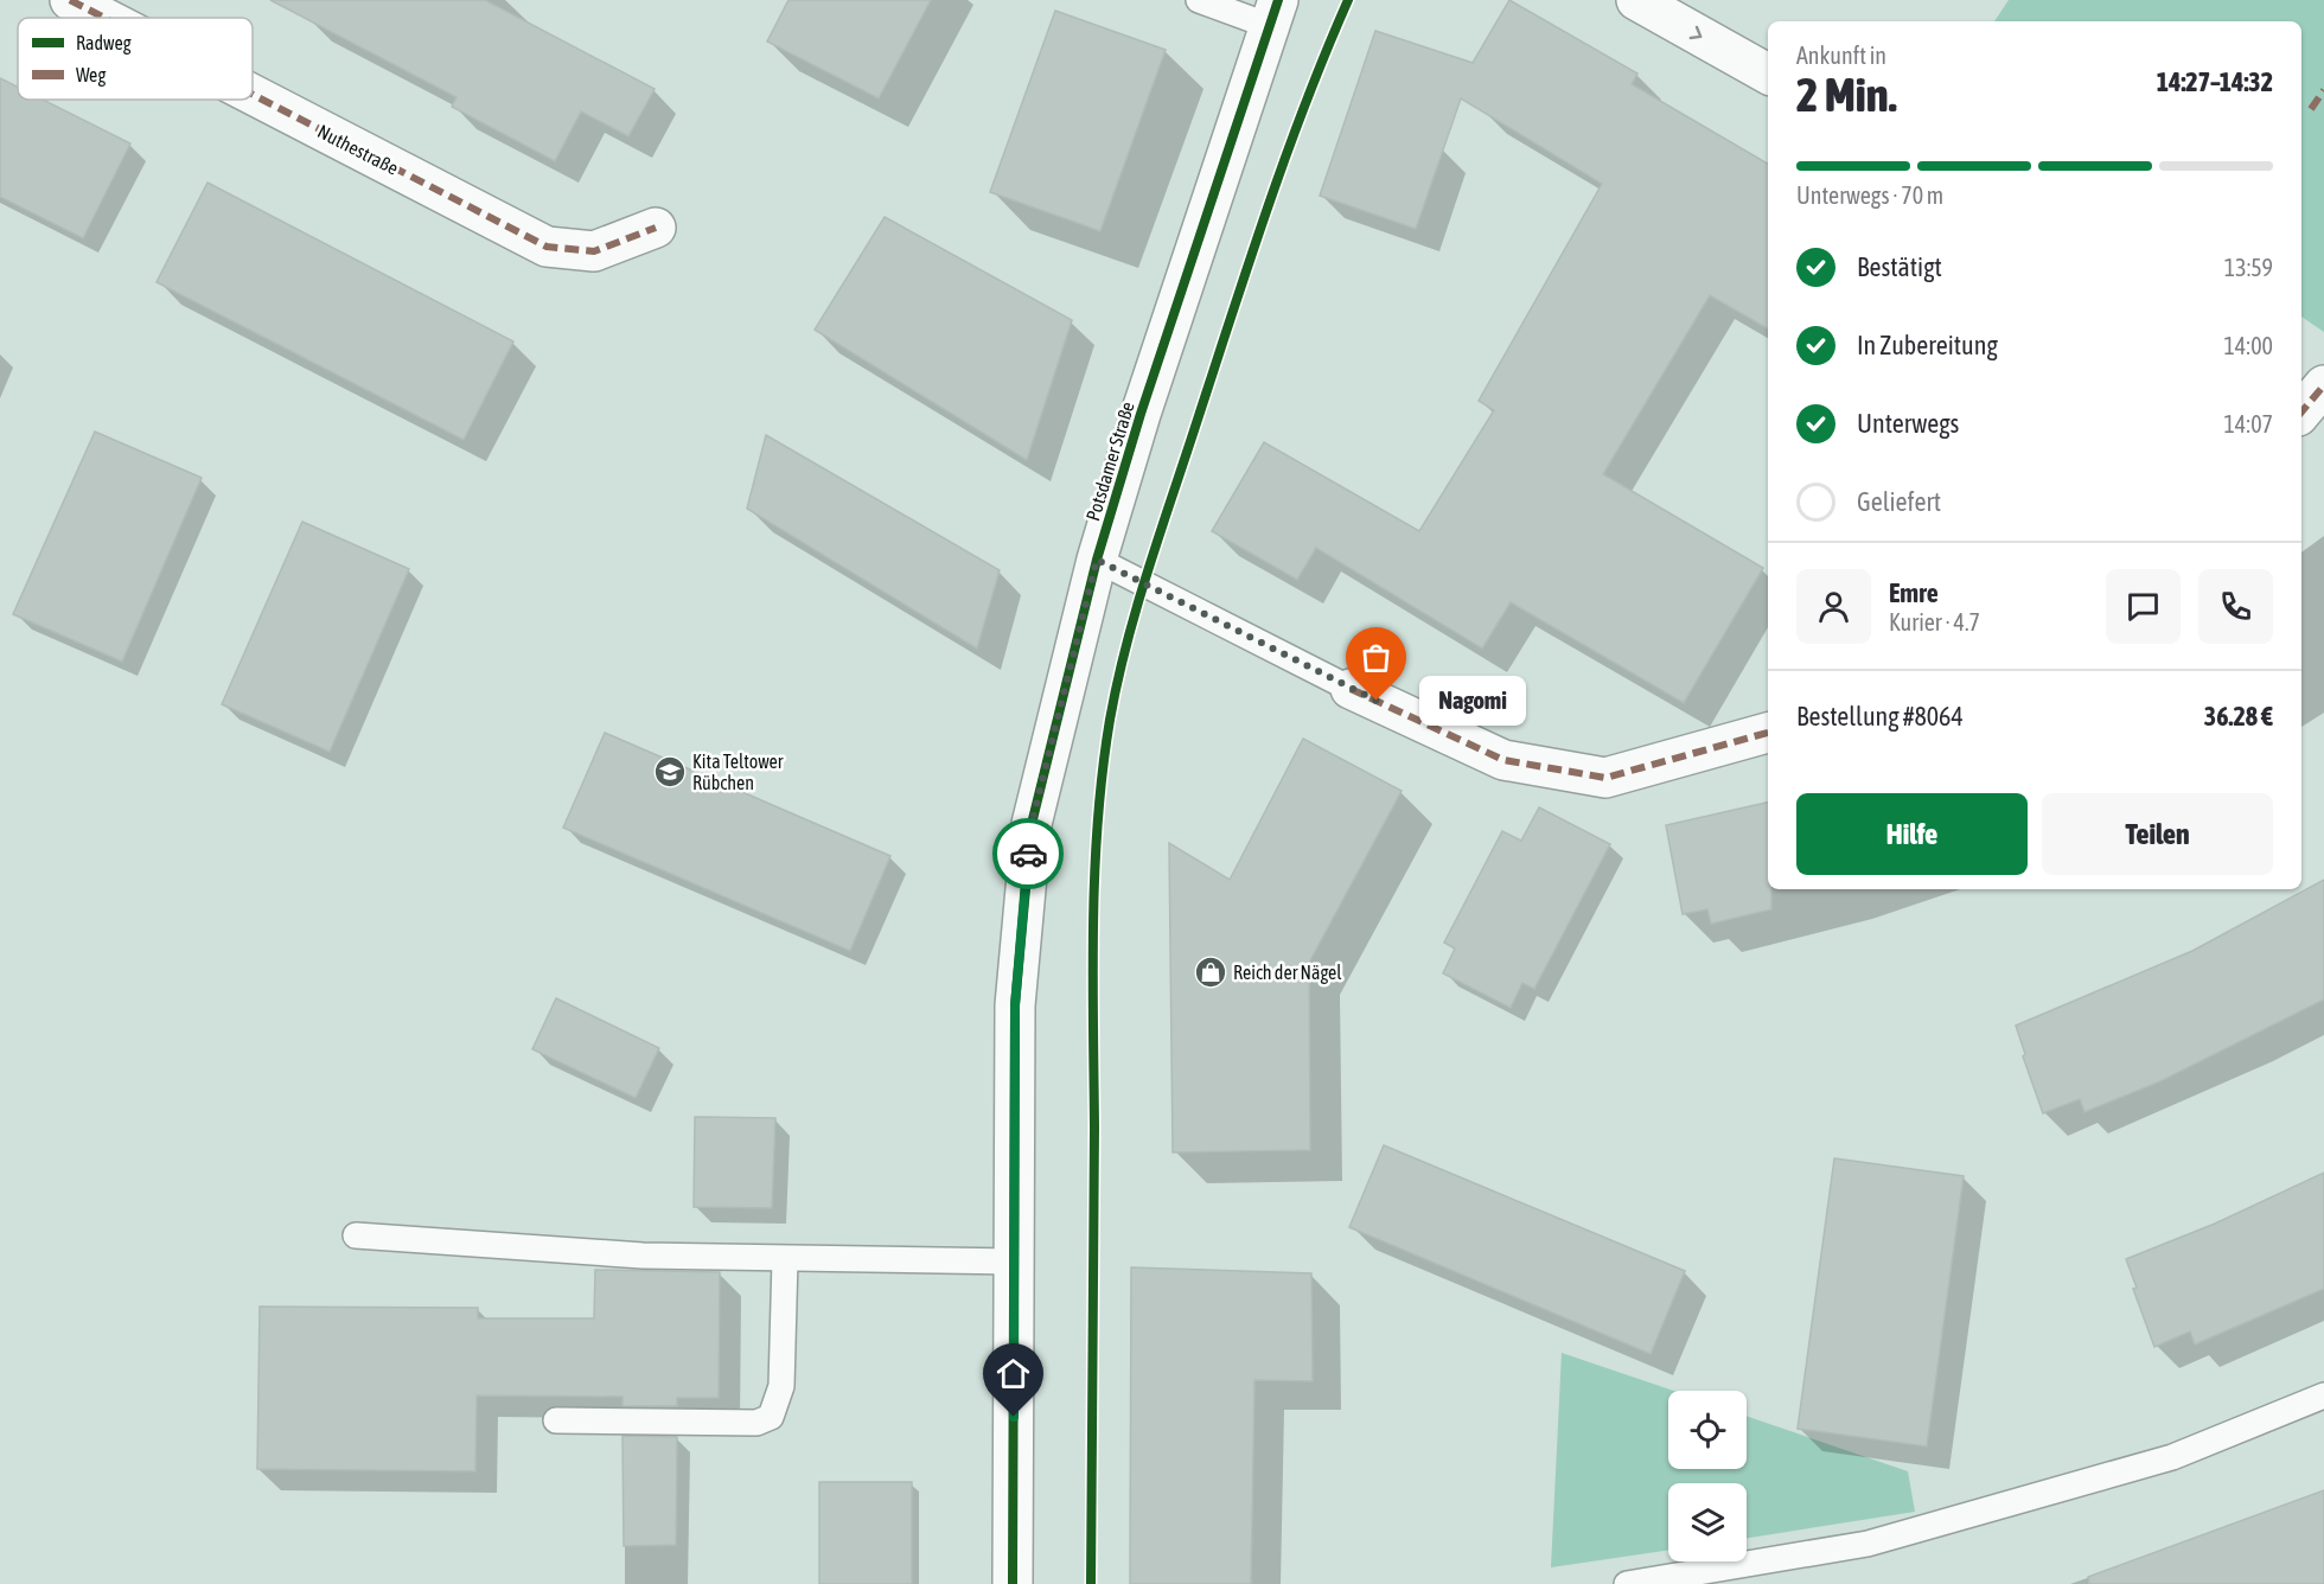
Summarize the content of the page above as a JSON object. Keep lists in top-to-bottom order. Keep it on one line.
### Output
{"streets":{"street":["Nuthestraße","Potsdamer Straße"]},"places":{"other":["Nagomi"],"school or university":["Kita Teltower Rübchen"],"shop":["Reich der Nägel"]},"legend":["Radweg","Weg"],"page":{"heading":["2 Min.","Ankunft in","14:27–14:32"],"panel":["Emre","Kurier · 4.7","Bestellung #8064","36.28 €"],"bar":"Unterwegs · 70 m","list":[["Bestätigt","13:59"],["In Zubereitung","14:00"],["Unterwegs","14:07"],"Geliefert"],"bubble":"Nagomi","buttons":["Hilfe","Teilen"]}}
